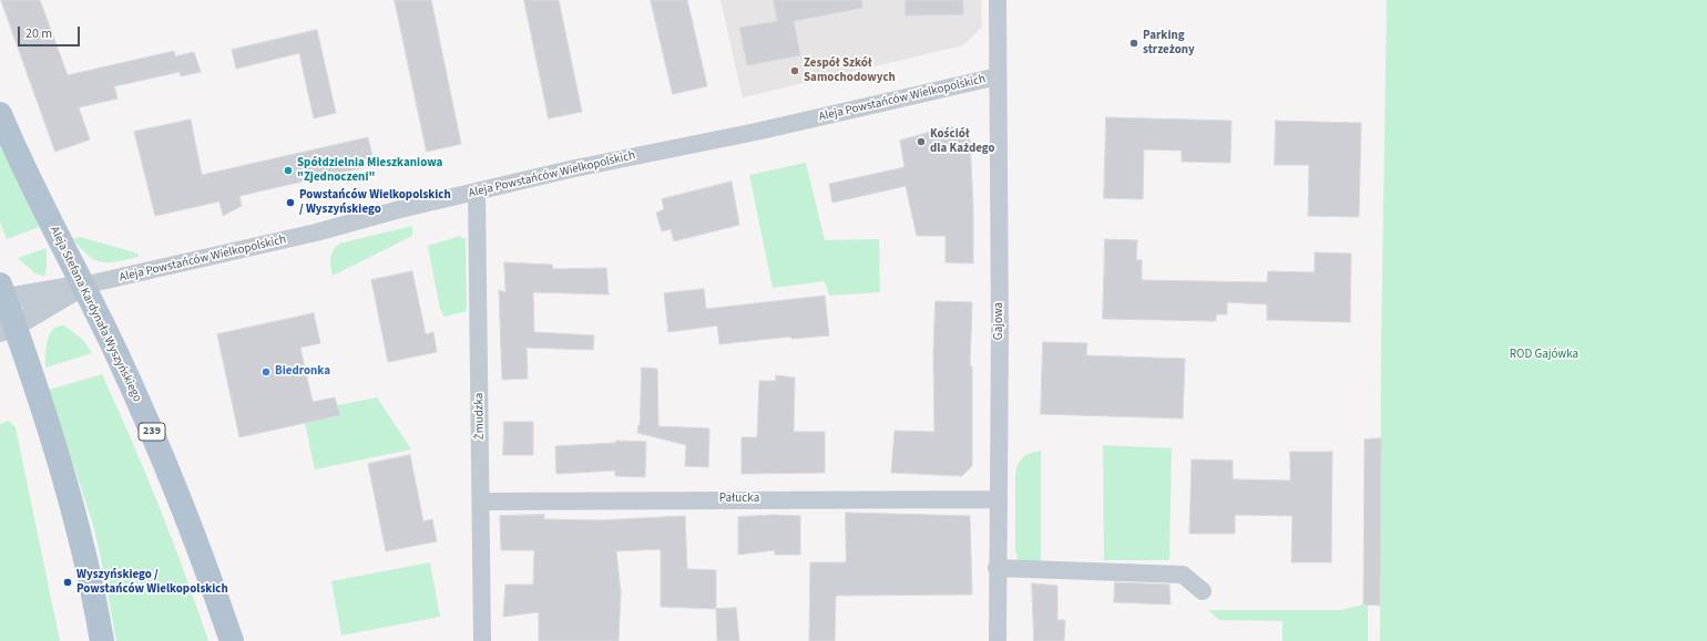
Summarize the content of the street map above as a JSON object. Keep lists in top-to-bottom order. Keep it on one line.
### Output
{"streets":{"main road":["Aleja Stefana Kardynała Wyszyńskiego","239"],"street":["Aleja Powstańców Wielkopolskich","Gajowa","Żmudzka","Pałucka"]},"crossings":[["Aleja Powstańców Wielkopolskich","Aleja Stefana Kardynała Wyszyńskiego"],["Aleja Powstańców Wielkopolskich","Gajowa"],["Aleja Powstańców Wielkopolskich","Żmudzka"],["Gajowa","Pałucka"],["Żmudzka","Pałucka"]],"parks":["ROD Gajówka"],"places":["Parking strzeżony","Zespół Szkół Samochodowych","Kościół dla Każdego","Spółdzielnia Mieszkaniowa \"Zjednoczeni\"","Powstańców Wielkopolskich / Wyszyńskiego","Biedronka","Wyszyńskiego / Powstańców Wielkopolskich"],"scale_bar":"20 m"}
